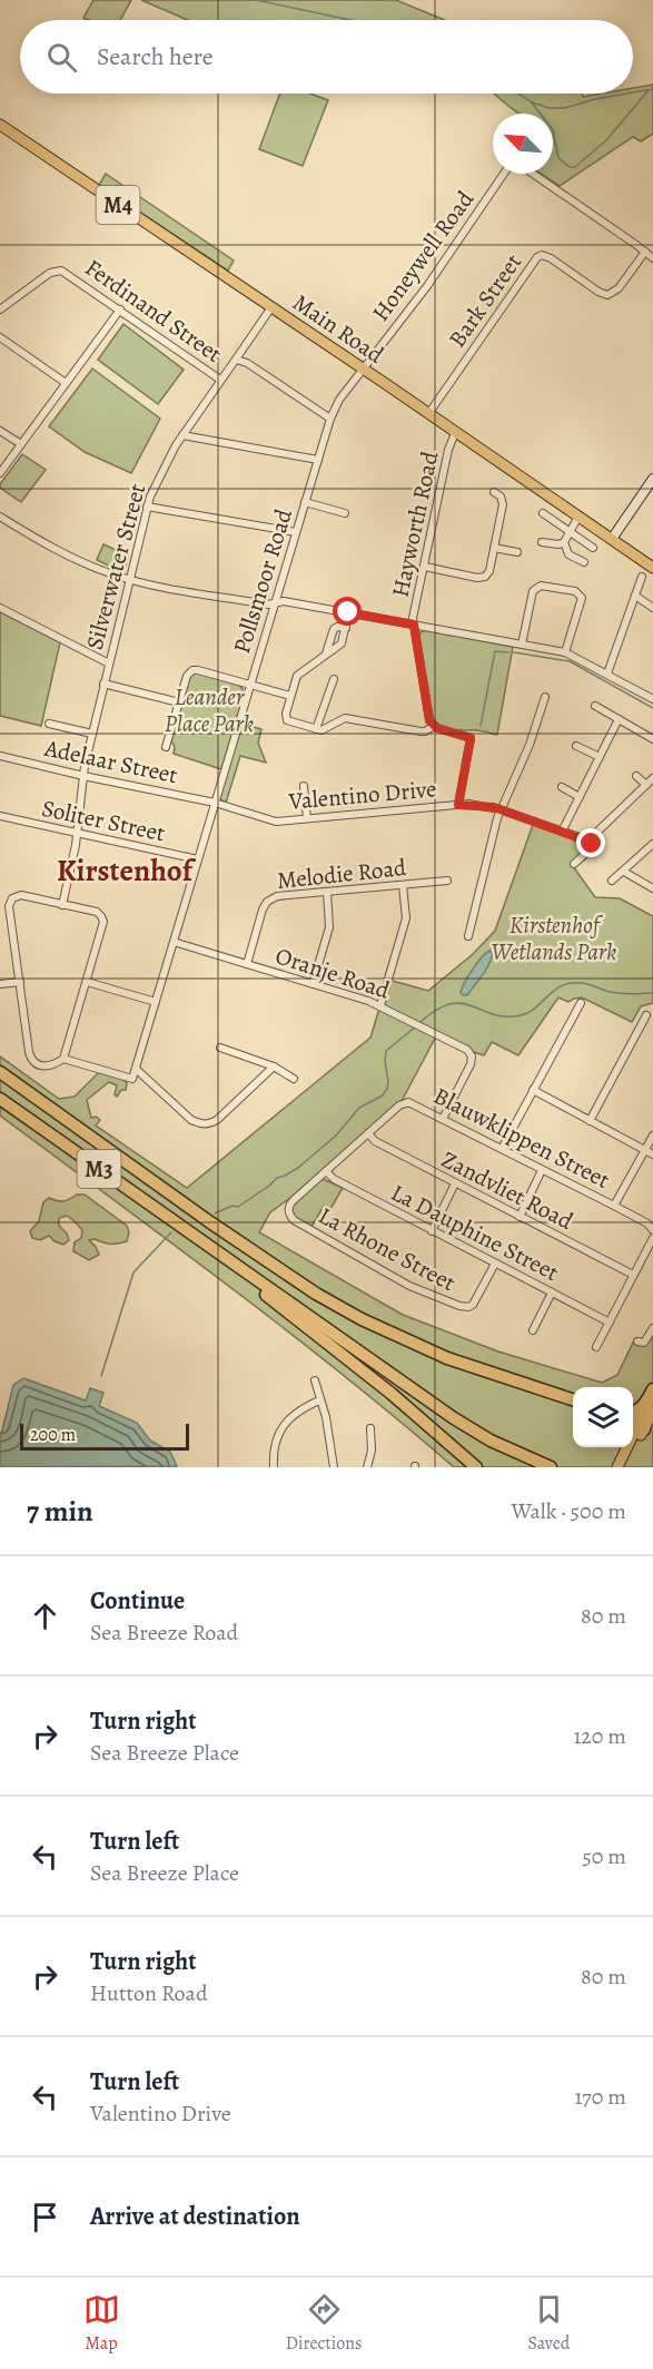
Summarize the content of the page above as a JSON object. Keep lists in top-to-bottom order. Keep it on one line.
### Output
{"streets":{"highway":["M3"],"main road":["M4","Main Road"],"street":["Honeywell Road","Bark Street","Ferdinand Street","Hayworth Road","Silverwater Street","Pollsmoor Road","Adelaar Street","Valentino Drive","Soliter Street","Melodie Road","Oranje Road","Blauwklippen Street","Zandvliet Road","La Dauphine Street","La Rhone Street"]},"crossings":[["Honeywell Road","Main Road"],["Honeywell Road","Pollsmoor Road"],["Bark Street","Main Road"],["Ferdinand Street","Silverwater Street"],["Main Road","Hayworth Road"],["Main Road","Silverwater Street"],["Main Road","Pollsmoor Road"],["Silverwater Street","Adelaar Street"],["Silverwater Street","Soliter Street"],["Pollsmoor Road","Adelaar Street"],["Pollsmoor Road","Valentino Drive"],["Pollsmoor Road","Soliter Street"],["Pollsmoor Road","Oranje Road"],["Adelaar Street","Valentino Drive"],["Melodie Road","Oranje Road"],["Oranje Road","Blauwklippen Street"],["Blauwklippen Street","Zandvliet Road"],["La Dauphine Street","La Rhone Street"]],"districts":["Kirstenhof"],"parks":["Leander Place Park","Kirstenhof Wetlands Park"],"scale_bar":"200 m","north":"top left","page":{"search":"Search here","scale":"200 m","heading":["7 min","Walk · 500 m"],"list":[["Continue","Sea Breeze Road","80 m"],["Turn right","Sea Breeze Place","120 m"],["Turn left","Sea Breeze Place","50 m"],["Turn right","Hutton Road","80 m"],["Turn left","Valentino Drive","170 m"],"Arrive at destination"],"nav":["Map","Directions","Saved"]}}
